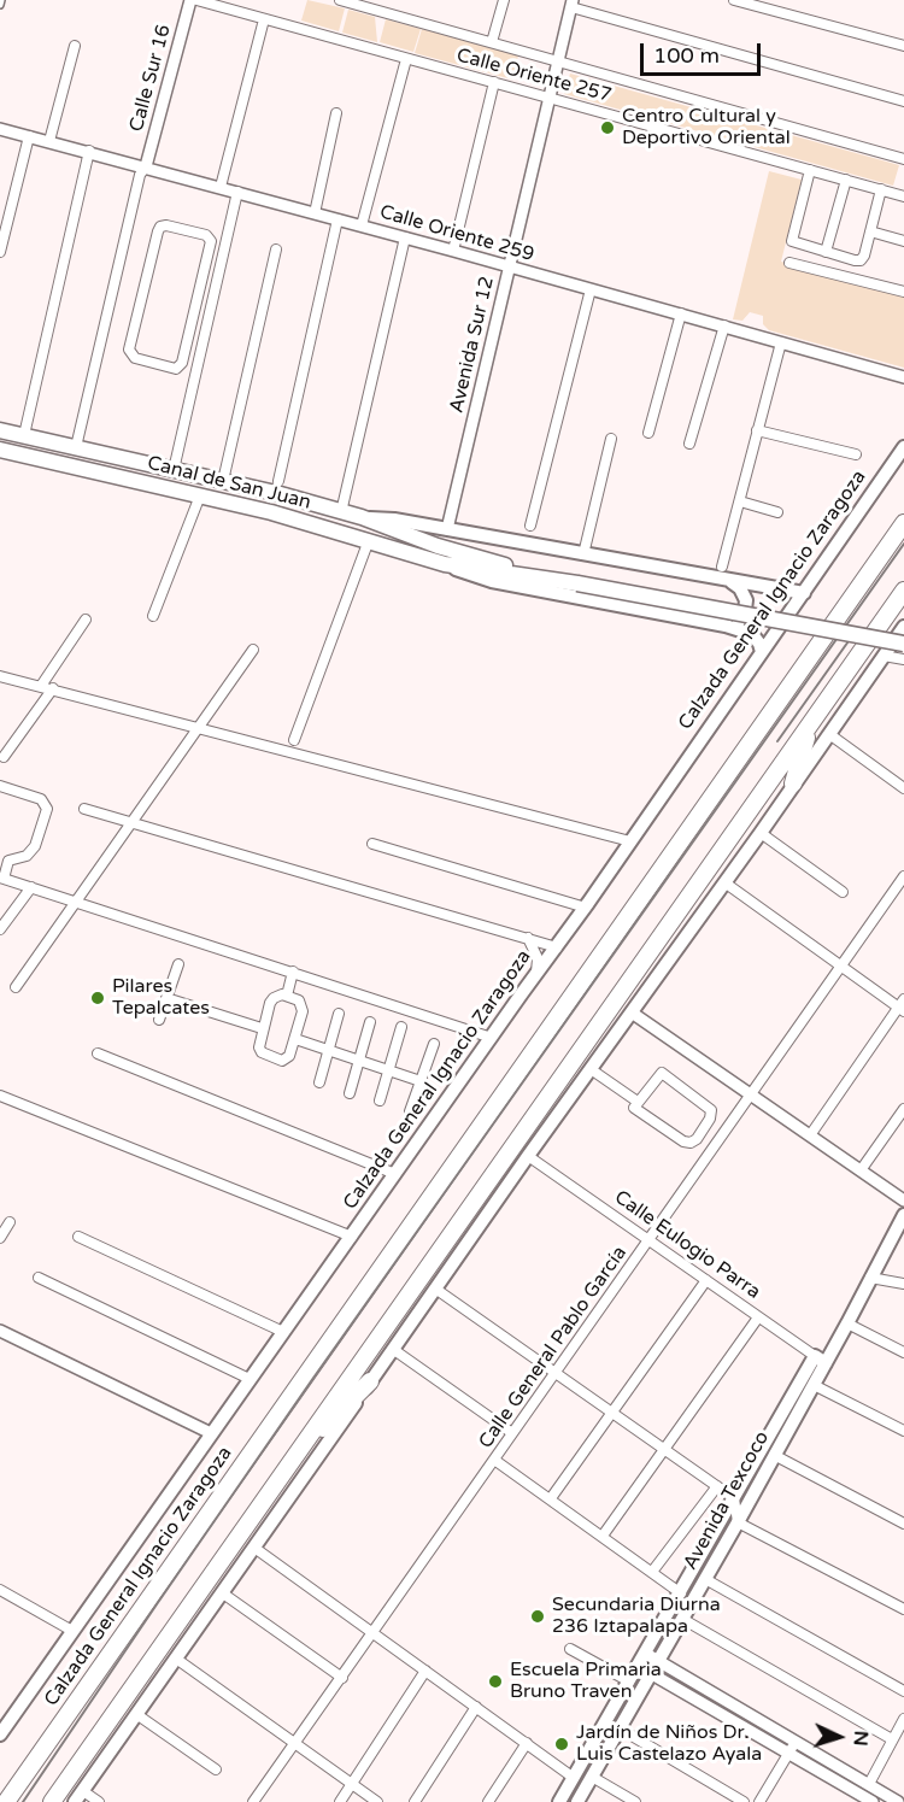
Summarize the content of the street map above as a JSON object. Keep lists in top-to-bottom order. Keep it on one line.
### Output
{"streets":{"highway":["Calzada General Ignacio Zaragoza"],"main road":["Canal de San Juan","Avenida Texcoco"],"street":["Calle Oriente 257","Calle Sur 16","Calle Oriente 259","Avenida Sur 12","Calle Eulogio Parra","Calle General Pablo García"]},"crossings":[["Calle Oriente 257","Avenida Sur 12"],["Calle Sur 16","Calle Oriente 259"],["Calle Oriente 259","Avenida Sur 12"],["Avenida Sur 12","Canal de San Juan"],["Canal de San Juan","Calzada General Ignacio Zaragoza"],["Calle Eulogio Parra","Calle General Pablo García"],["Calle Eulogio Parra","Avenida Texcoco"]],"places":["Centro Cultural y Deportivo Oriental","Pilares Tepalcates","Secundaria Diurna 236 Iztapalapa","Escuela Primaria Bruno Traven","Jardín de Niños Dr. Luis Castelazo Ayala"],"scale_bar":"100 m","north":"right"}
